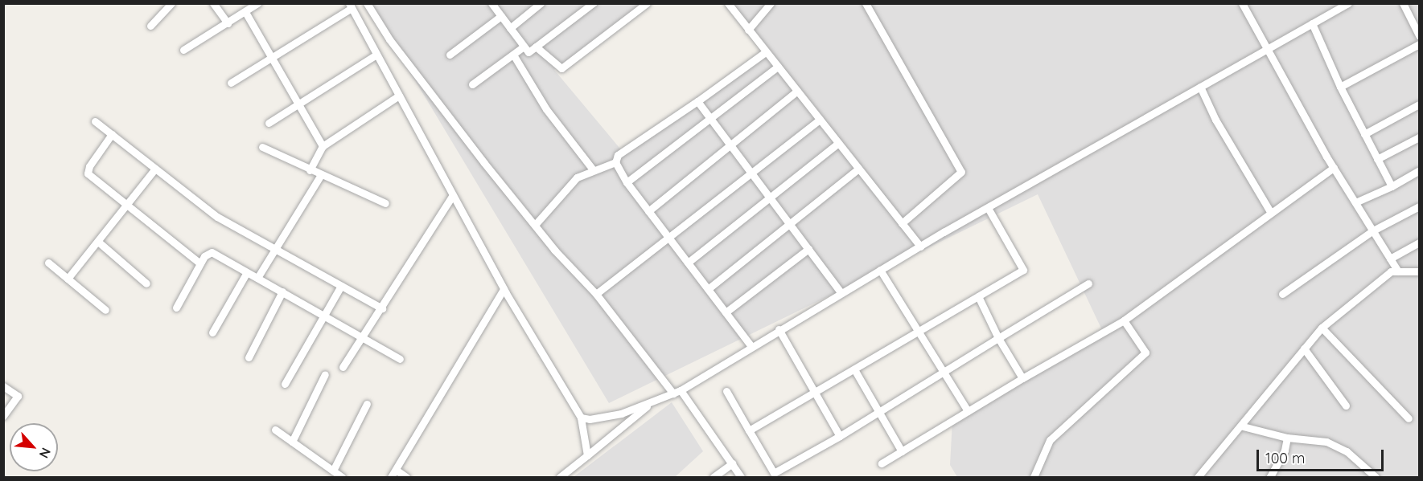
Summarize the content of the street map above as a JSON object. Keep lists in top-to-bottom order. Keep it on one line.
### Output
{"scale_bar":"100 m","north":"bottom right"}
